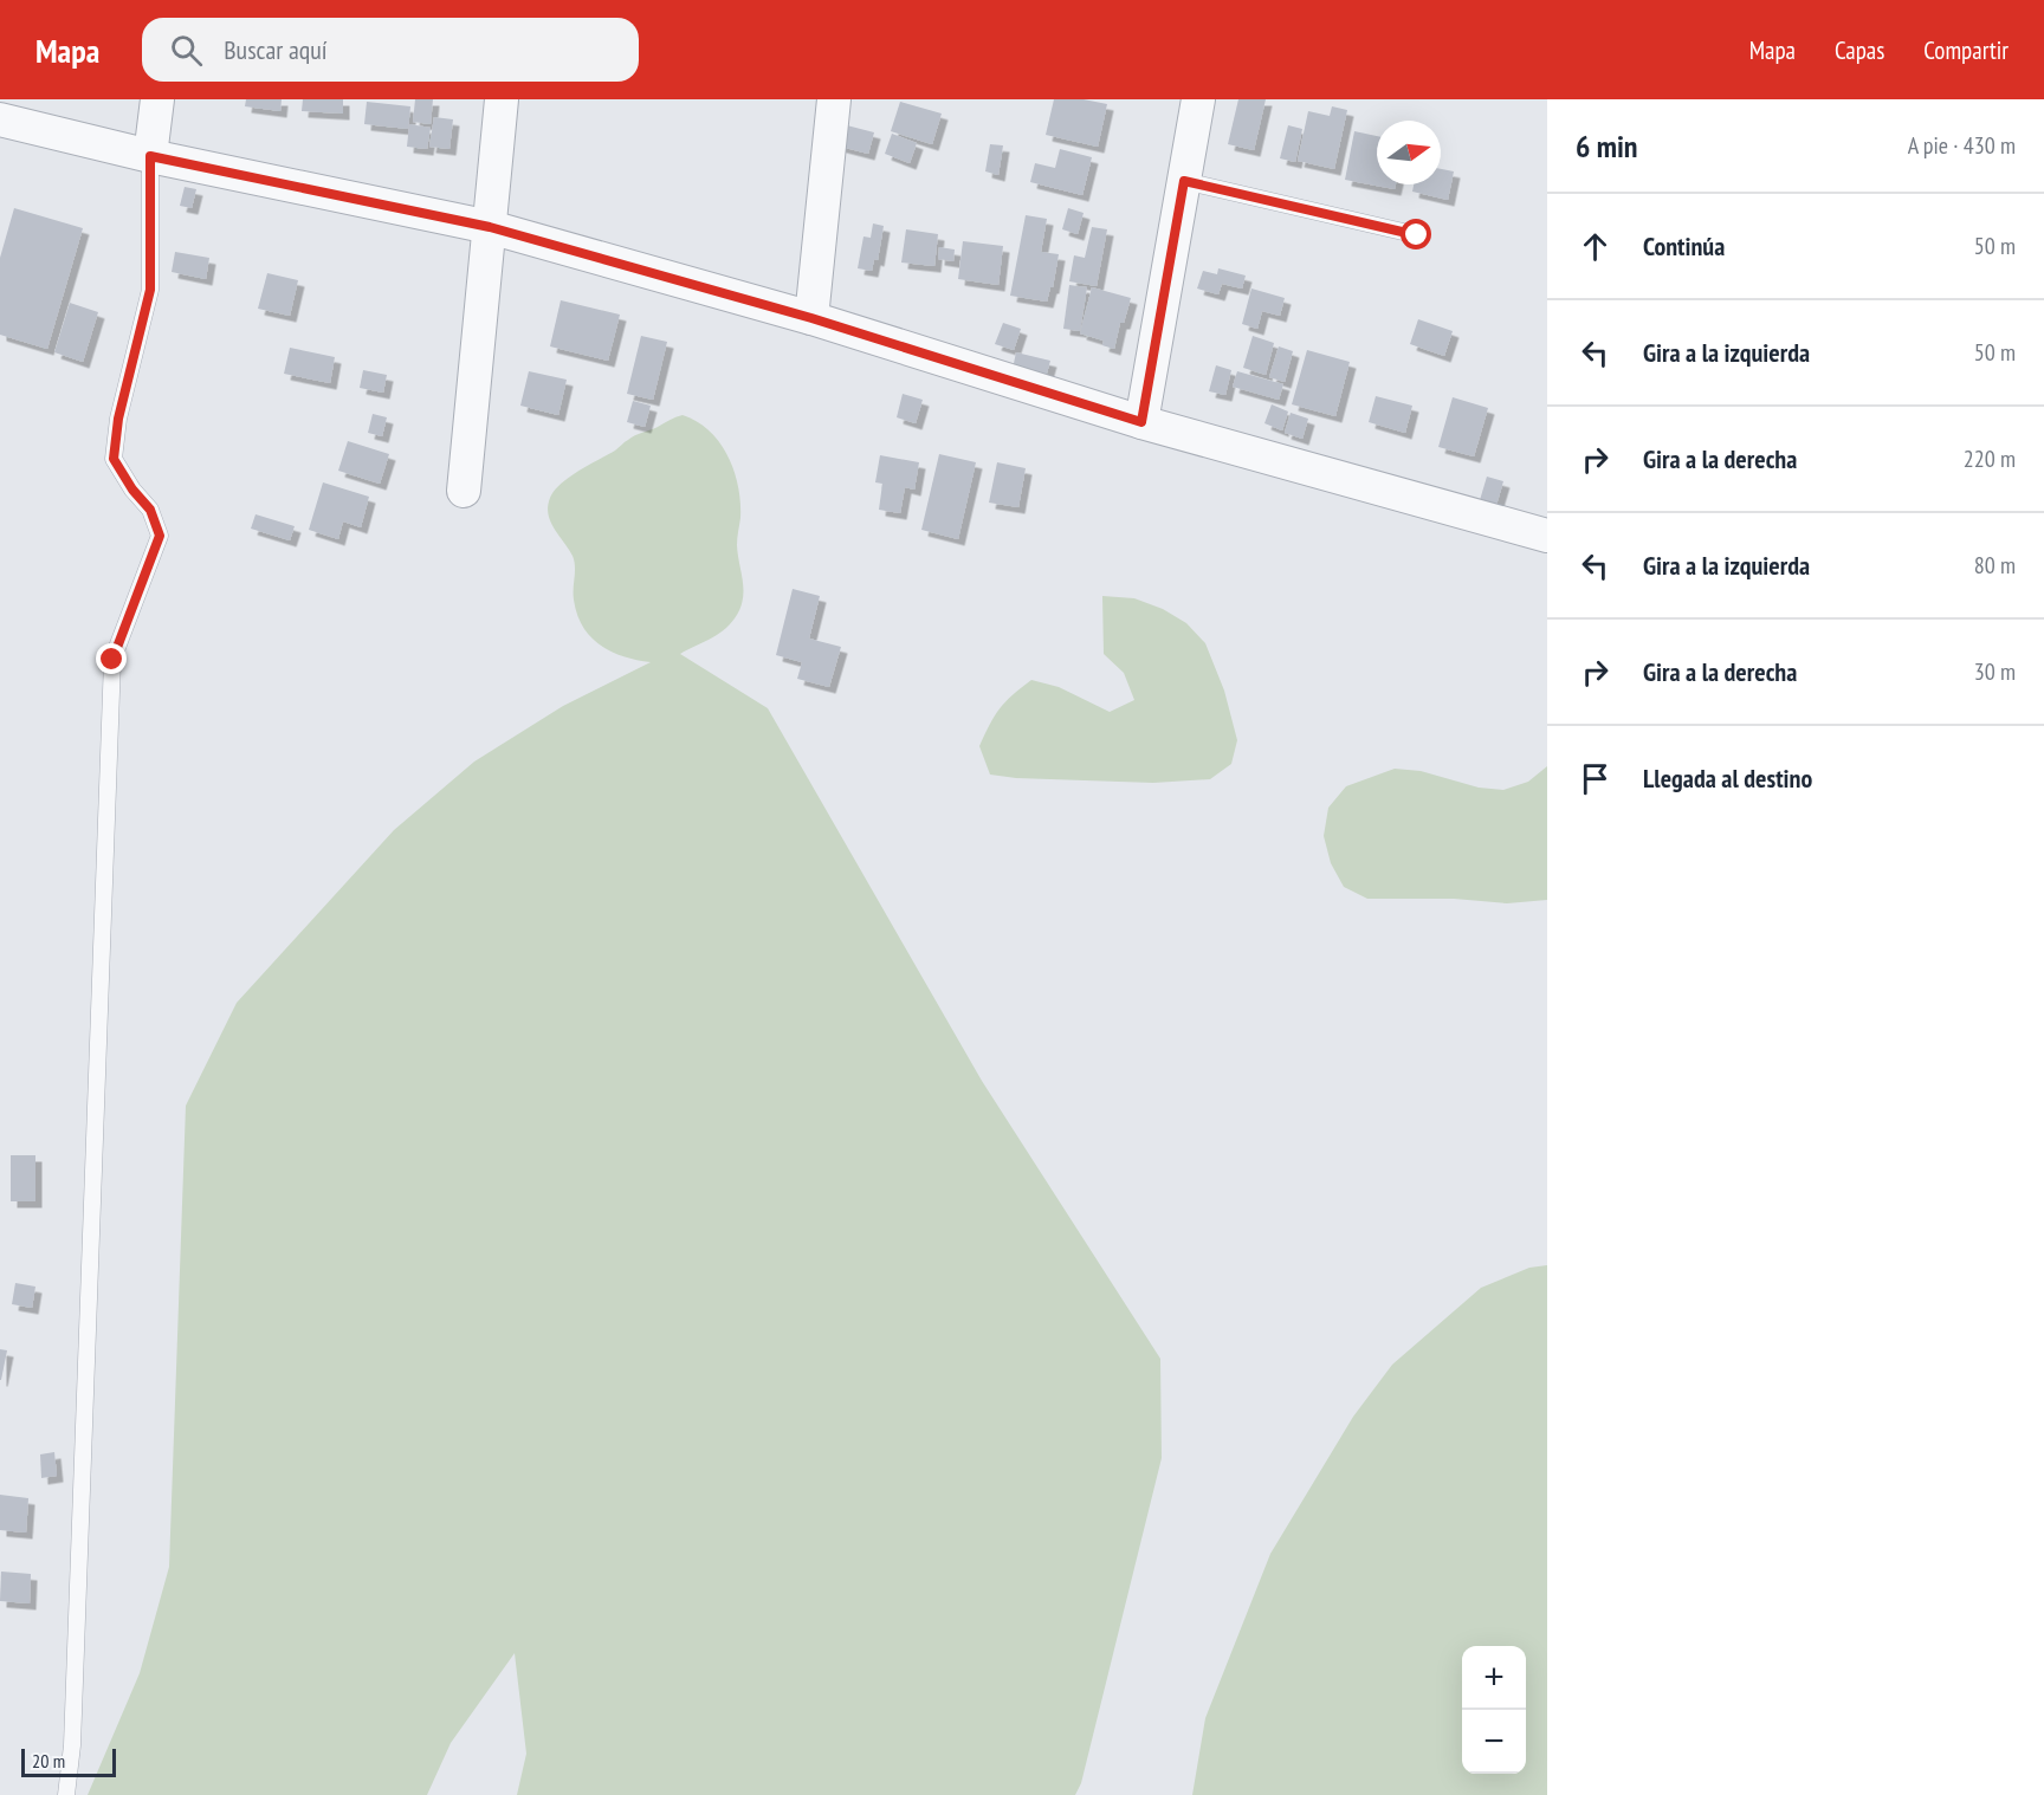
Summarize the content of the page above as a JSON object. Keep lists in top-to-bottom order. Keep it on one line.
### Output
{"scale_bar":"20 m","north":"right","page":{"header":"Mapa","search":"Buscar aquí","nav":["Mapa","Capas","Compartir"],"heading":["6 min","A pie · 430 m"],"list":[["Continúa","50 m"],["Gira a la izquierda","50 m"],["Gira a la derecha","220 m"],["Gira a la izquierda","80 m"],["Gira a la derecha","30 m"],"Llegada al destino"],"map_buttons":["+","−"],"scale":"20 m"}}
